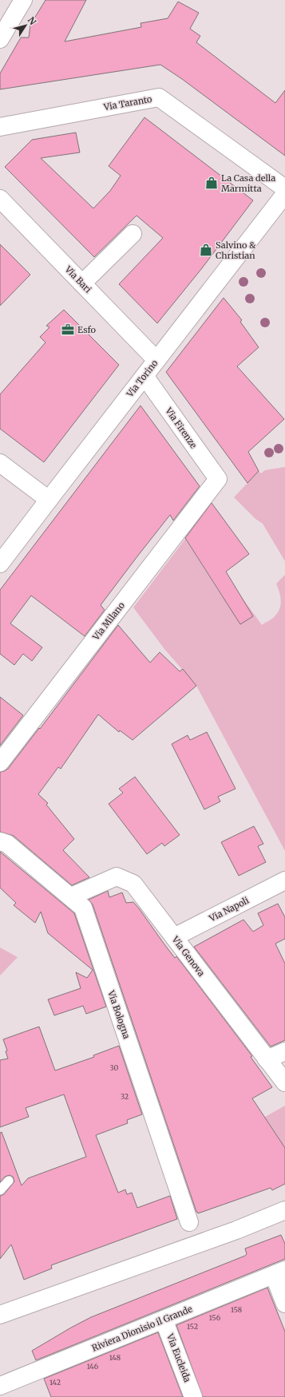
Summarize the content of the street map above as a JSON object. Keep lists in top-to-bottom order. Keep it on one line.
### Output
{"streets":{"street":["Via Taranto","Via Bari","Via Torino","Via Firenze","Via Milano","Via Napoli","Via Genova","Via Bologna","Riviera Dionisio il Grande","Via Eucleida"]},"crossings":[["Via Bari","Via Torino"],["Via Torino","Via Firenze"],["Via Firenze","Via Milano"],["Via Napoli","Via Genova"],["Via Genova","Via Bologna"],["Riviera Dionisio il Grande","Via Eucleida"]],"places":{"shop":["La Casa della Marmitta","Salvino & Christian"],"office":["Esfo"]},"house_numbers":["30","32","158","156","152","148","146","142"],"north":"top right"}
